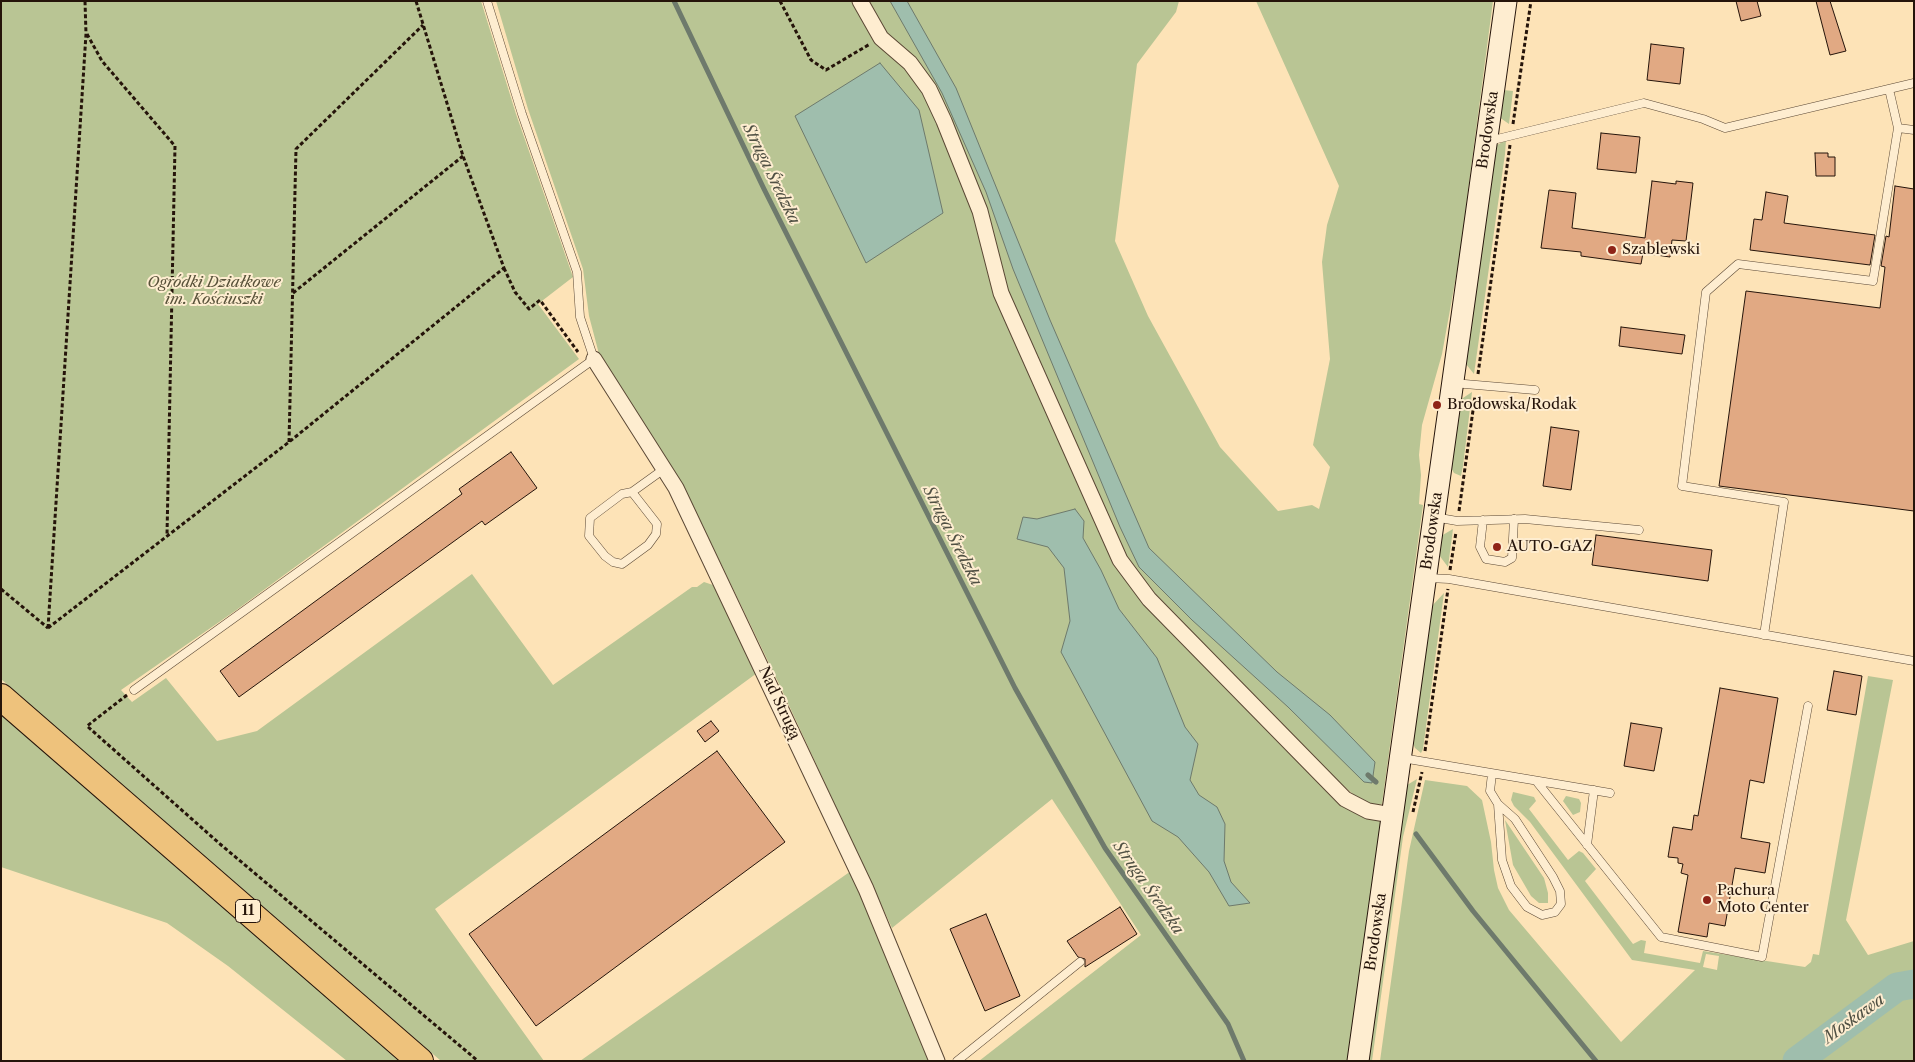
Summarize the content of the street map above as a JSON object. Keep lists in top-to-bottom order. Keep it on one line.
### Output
{"streets":{"highway":["11"],"street":["Brodowska","Nad Strugą"]},"water":["Struga Średzka","Moskawa"],"parks":["Ogródki Działkowe im. Kościuszki"],"places":["Szablewski","Brodowska/Rodak","AUTO-GAZ","Pachura Moto Center"]}
